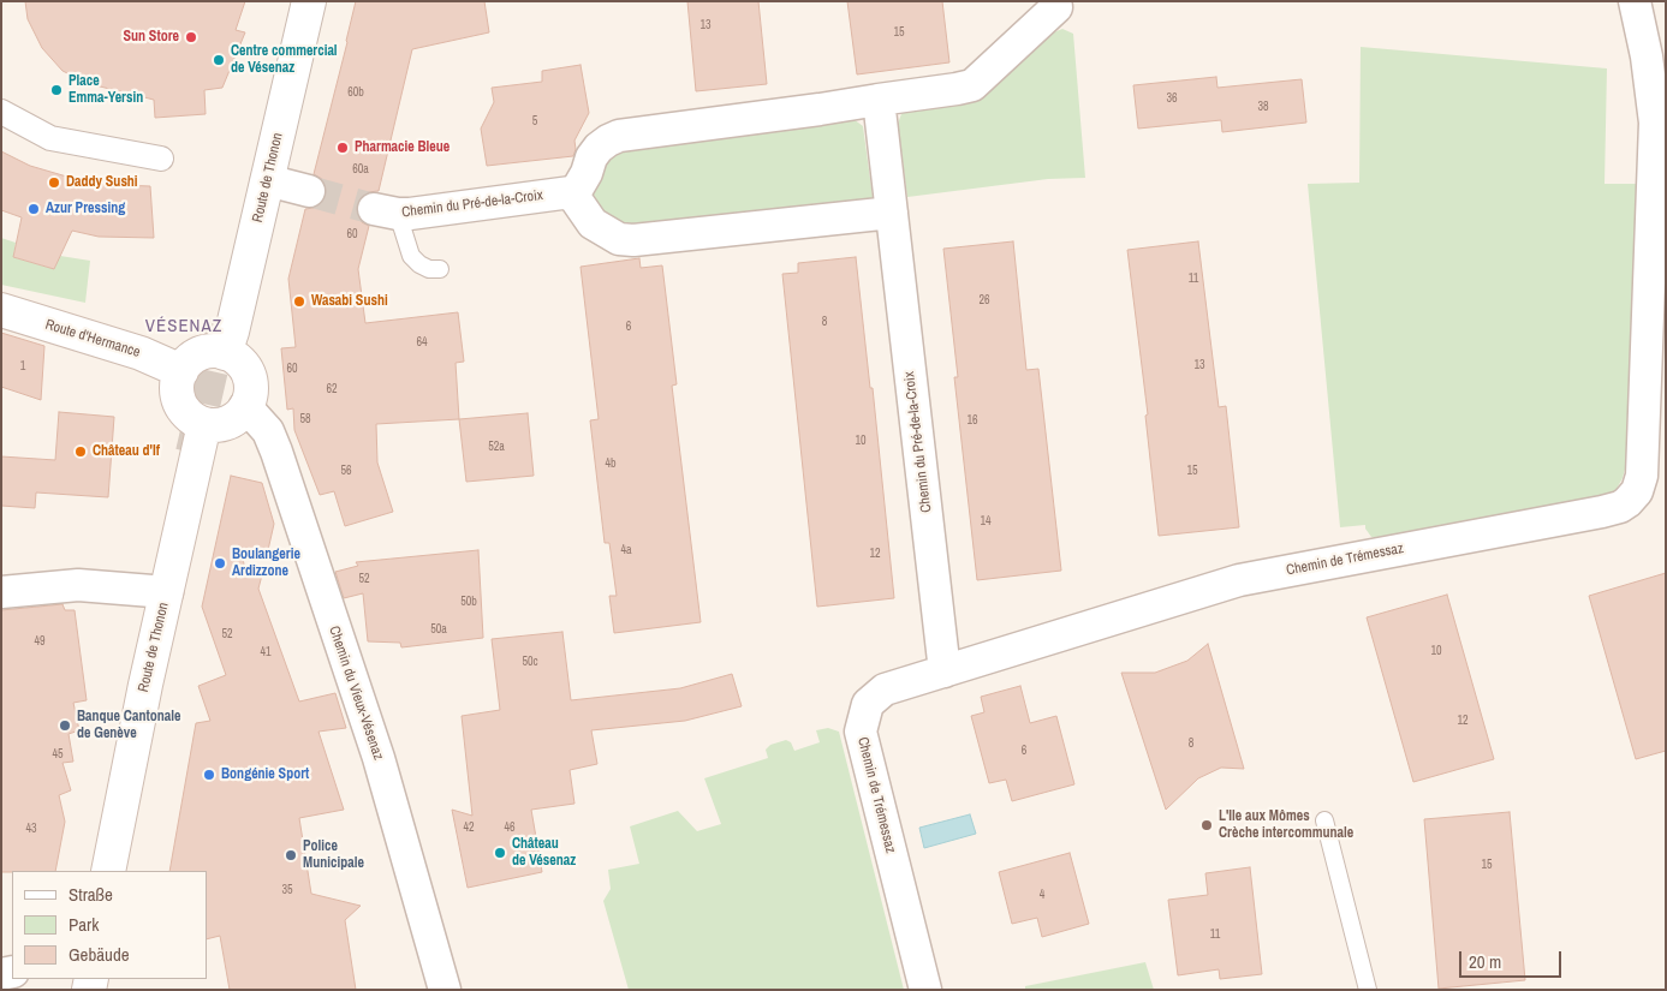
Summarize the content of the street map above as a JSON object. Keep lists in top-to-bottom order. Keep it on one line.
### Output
{"streets":{"main road":["Route de Thonon","Route d'Hermance"],"street":["Chemin du Pré-de-la-Croix","Chemin de Trémessaz","Chemin du Vieux-Vésenaz"]},"crossings":[["Route de Thonon","Route d'Hermance"],["Route de Thonon","Chemin du Vieux-Vésenaz"],["Chemin du Pré-de-la-Croix","Chemin de Trémessaz"],["Route d'Hermance","Chemin du Vieux-Vésenaz"]],"districts":["VÉSENAZ"],"places":["Sun Store","Centre commercial de Vésenaz","Place Emma-Yersin","Pharmacie Bleue","Daddy Sushi","Azur Pressing","Wasabi Sushi","Château d'If","Boulangerie Ardizzone","Banque Cantonale de Genève","Bongénie Sport","L'Ile aux Mômes Crèche intercommunale","Château de Vésenaz","Police Municipale"],"house_numbers":["13","15","60b","36","38","5","60a","60","11","26","8","6","64","13","1","60","62","58","16","10","52a","4b","56","15","14","4a","12","52","50b","50a","52","49","10","41","50c","12","8","6","45","42","46","43","15","35","4","11"],"legend":["Straße","Park","Gebäude"],"scale_bar":"20 m"}
